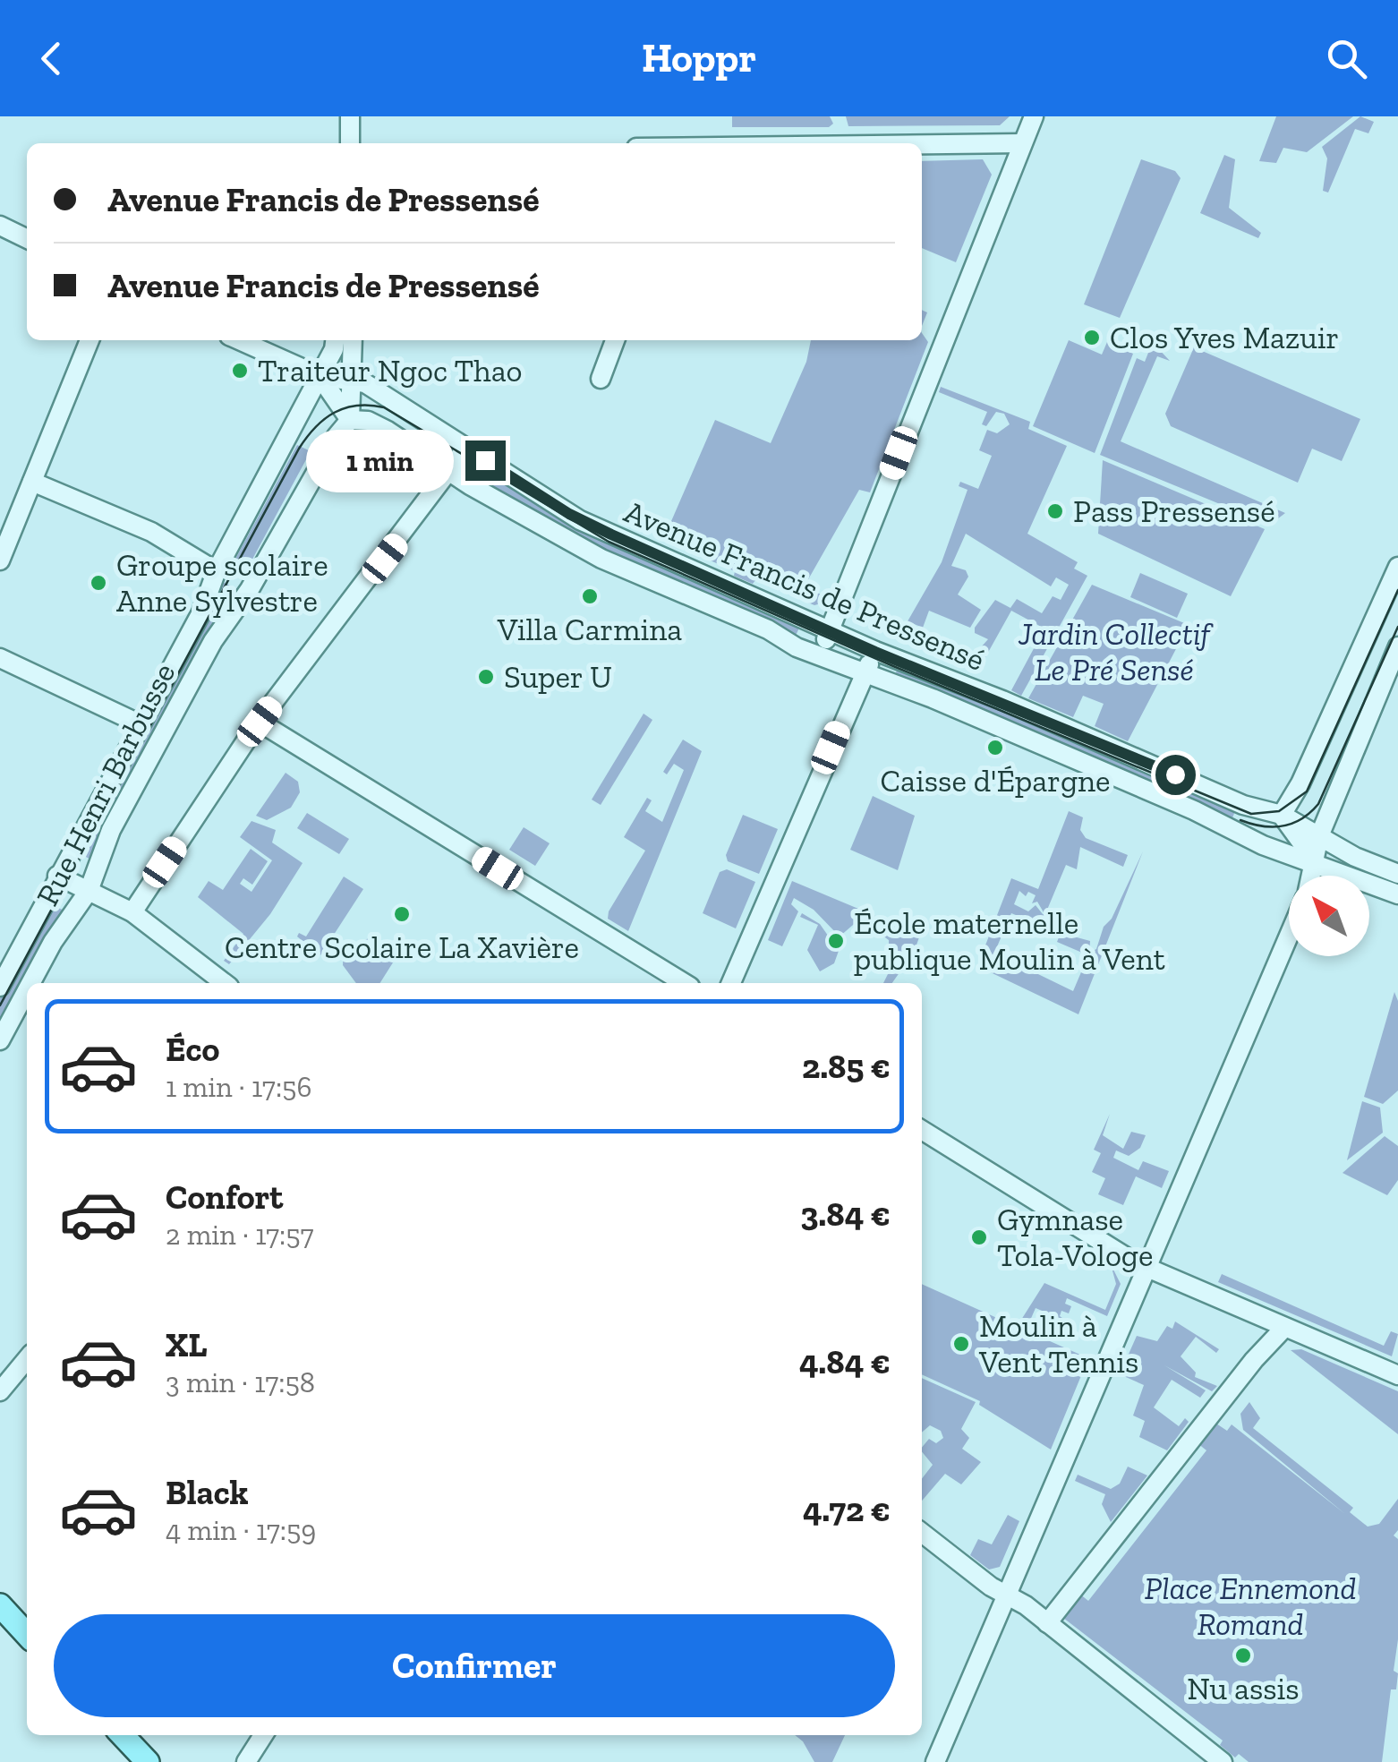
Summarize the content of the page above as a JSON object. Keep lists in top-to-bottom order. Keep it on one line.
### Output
{"streets":{"street":["Avenue Francis de Pressensé","Rue Henri Barbusse"]},"crossings":[["Avenue Francis de Pressensé","Rue Henri Barbusse"]],"parks":["Jardin Collectif Le Pré Sensé","Place Ennemond Romand"],"places":["Clos Yves Mazuir","Traiteur Ngoc Thao","Pass Pressensé","Groupe scolaire Anne Sylvestre","Villa Carmina","Super U","Caisse d'Épargne","Centre Scolaire La Xavière","École maternelle publique Moulin à Vent","Gymnase Tola-Vologe","Moulin à Vent Tennis","Nu assis"],"north":"top left","page":{"header":"Hoppr","banner":["Avenue Francis de Pressensé","Avenue Francis de Pressensé"],"bubble":"1 min","list":[{"name":"Éco","note":"1 min · 17:56","value":"2.85 €"},{"name":"Confort","note":"2 min · 17:57","value":"3.84 €"},{"name":"XL","note":"3 min · 17:58","value":"4.84 €"},{"name":"Black","note":"4 min · 17:59","value":"4.72 €"}],"buttons":"Confirmer"}}
